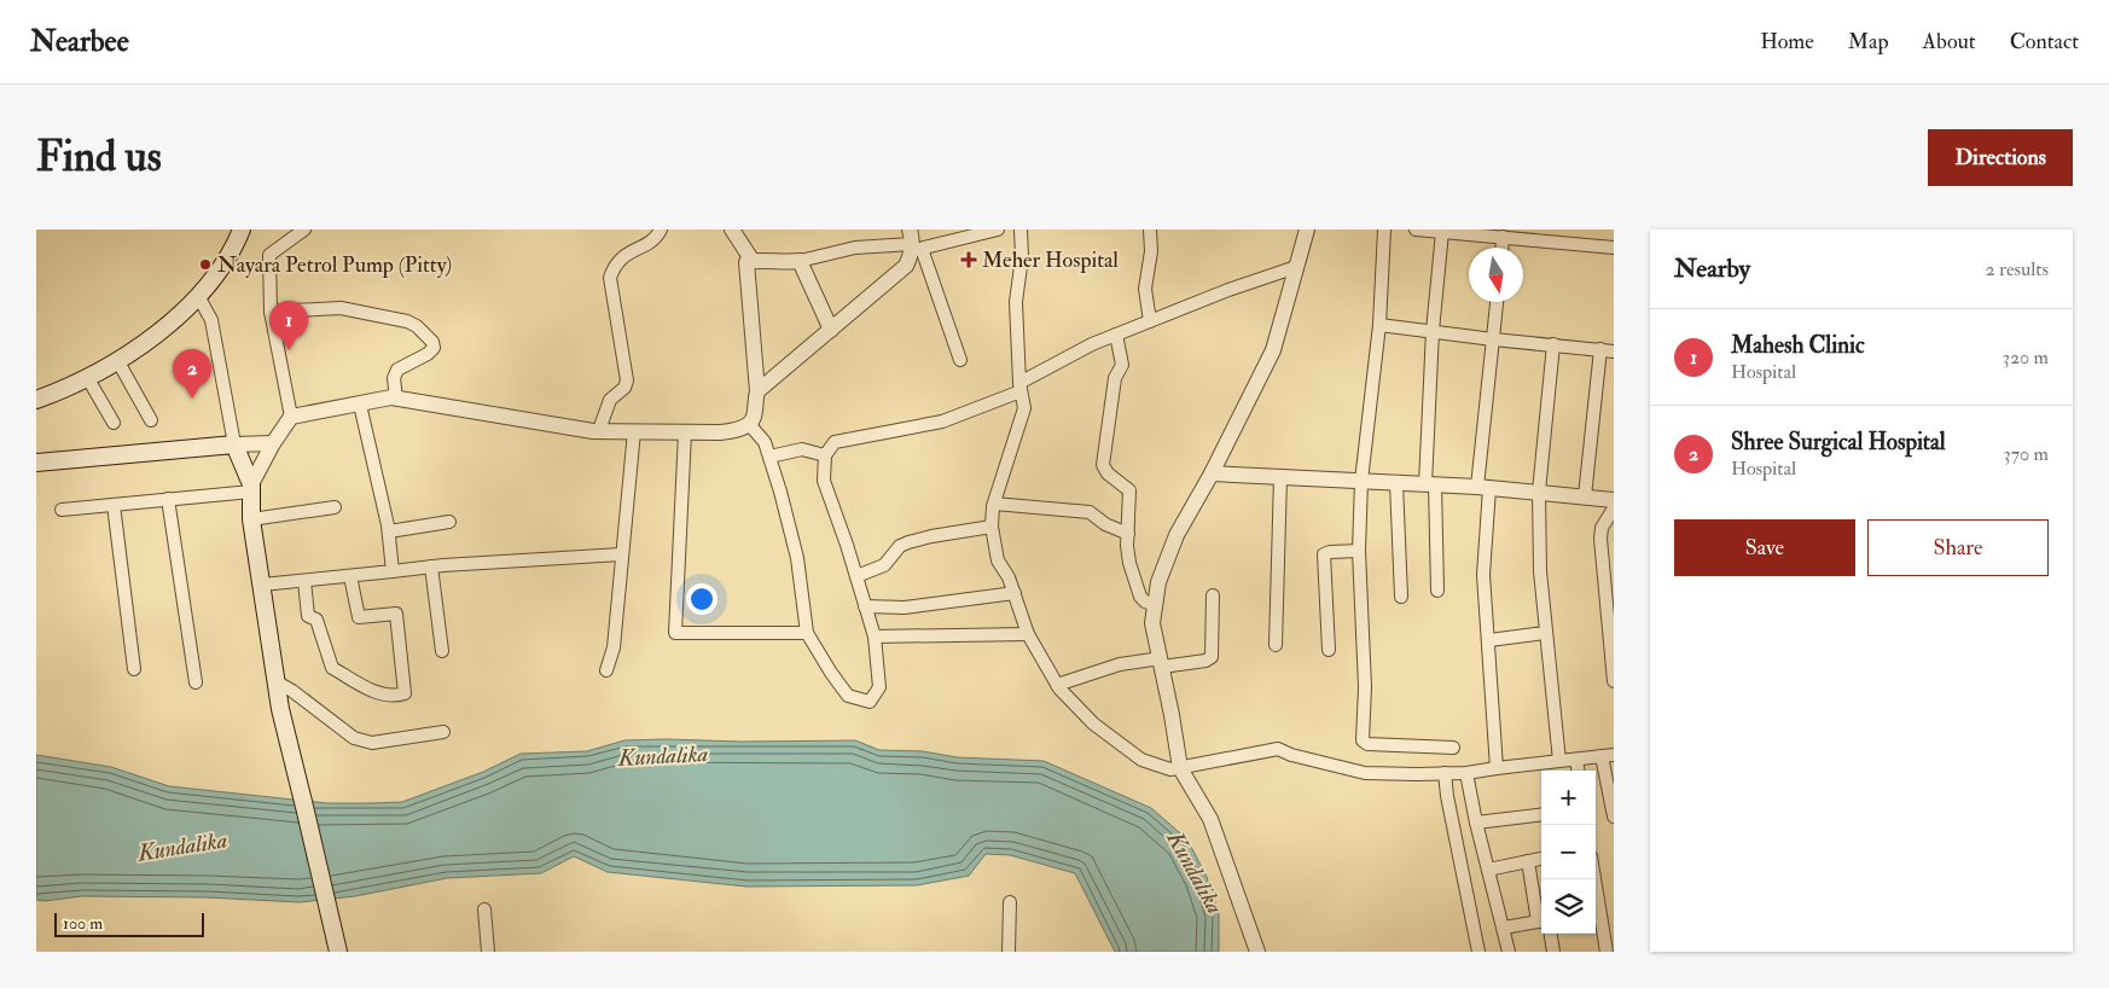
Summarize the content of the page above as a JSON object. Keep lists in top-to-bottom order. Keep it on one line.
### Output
{"water":["Kundalika"],"places":{"health":["Meher Hospital"],"other":["Nayara Petrol Pump (Pitty)"]},"scale_bar":"100 m","north":"bottom","page":{"header":"Nearbee","nav":["Home","Map","About","Contact"],"buttons":["Directions",["Save","Share"]],"title":"Find us","heading":["Nearby","2 results"],"pins":["1","2"],"list":[{"mark":"1","name":"Mahesh Clinic","note":"Hospital","value":"320 m"},{"mark":"2","name":"Shree Surgical Hospital","note":"Hospital","value":"370 m"}],"map_buttons":["+","−"],"scale":"100 m"}}
